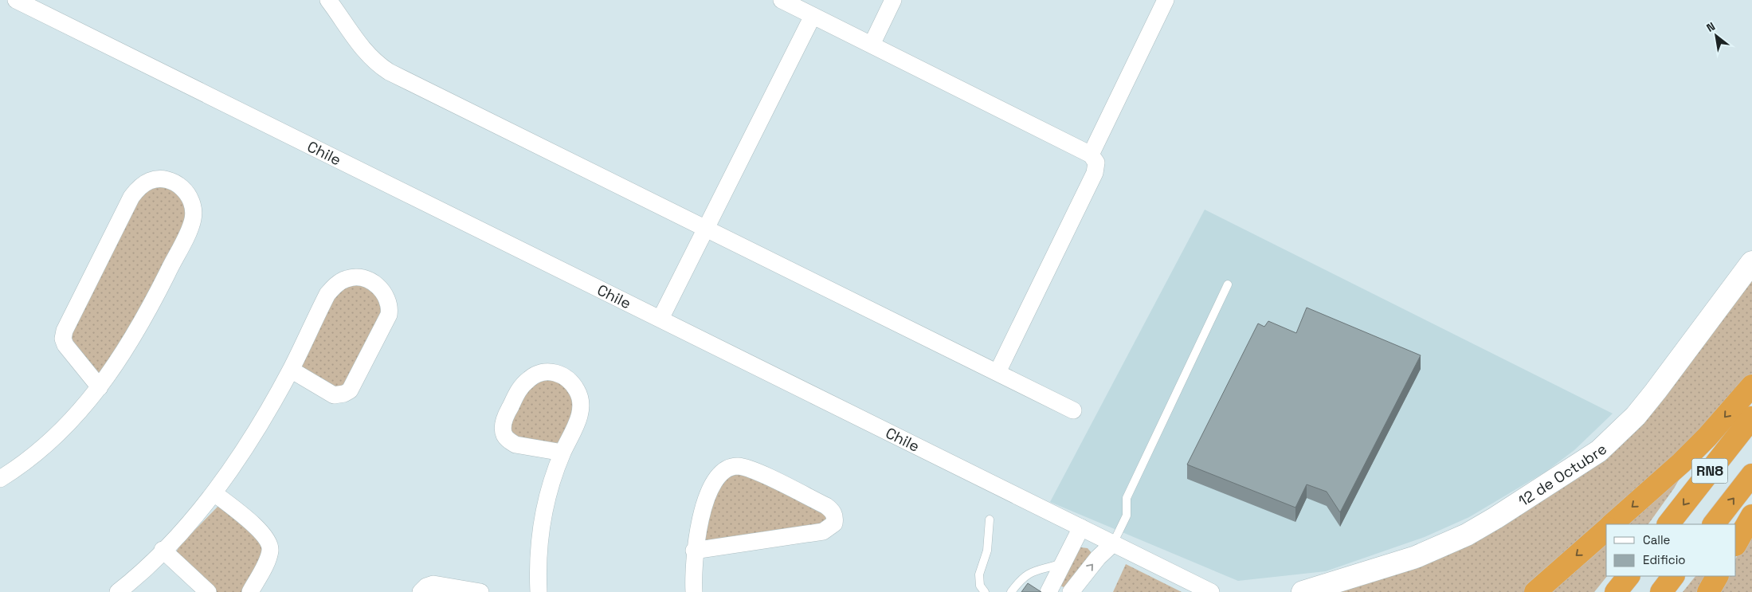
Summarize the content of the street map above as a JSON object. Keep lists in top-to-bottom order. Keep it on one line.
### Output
{"streets":{"highway":["RN8"],"street":["Chile","12 de Octubre"]},"legend":["Calle","Edificio"],"north":"top left"}
